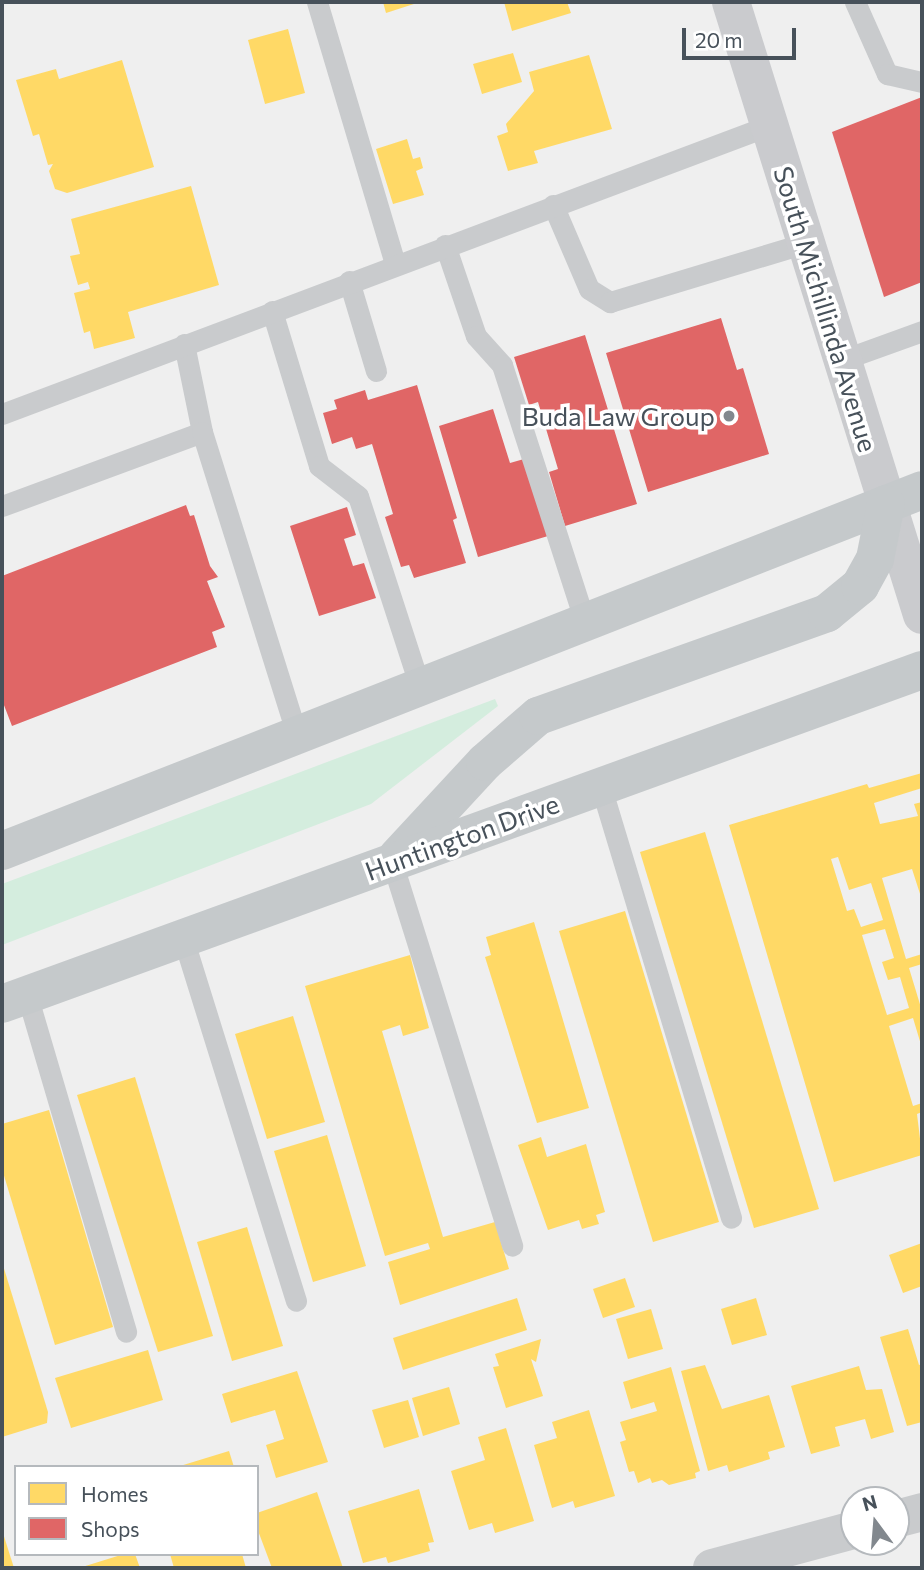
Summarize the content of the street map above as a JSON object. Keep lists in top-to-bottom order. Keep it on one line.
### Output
{"streets":{"main road":["South Michillinda Avenue","Huntington Drive"]},"places":["Buda Law Group"],"legend":["Homes","Shops"],"scale_bar":"20 m","north":"top"}
